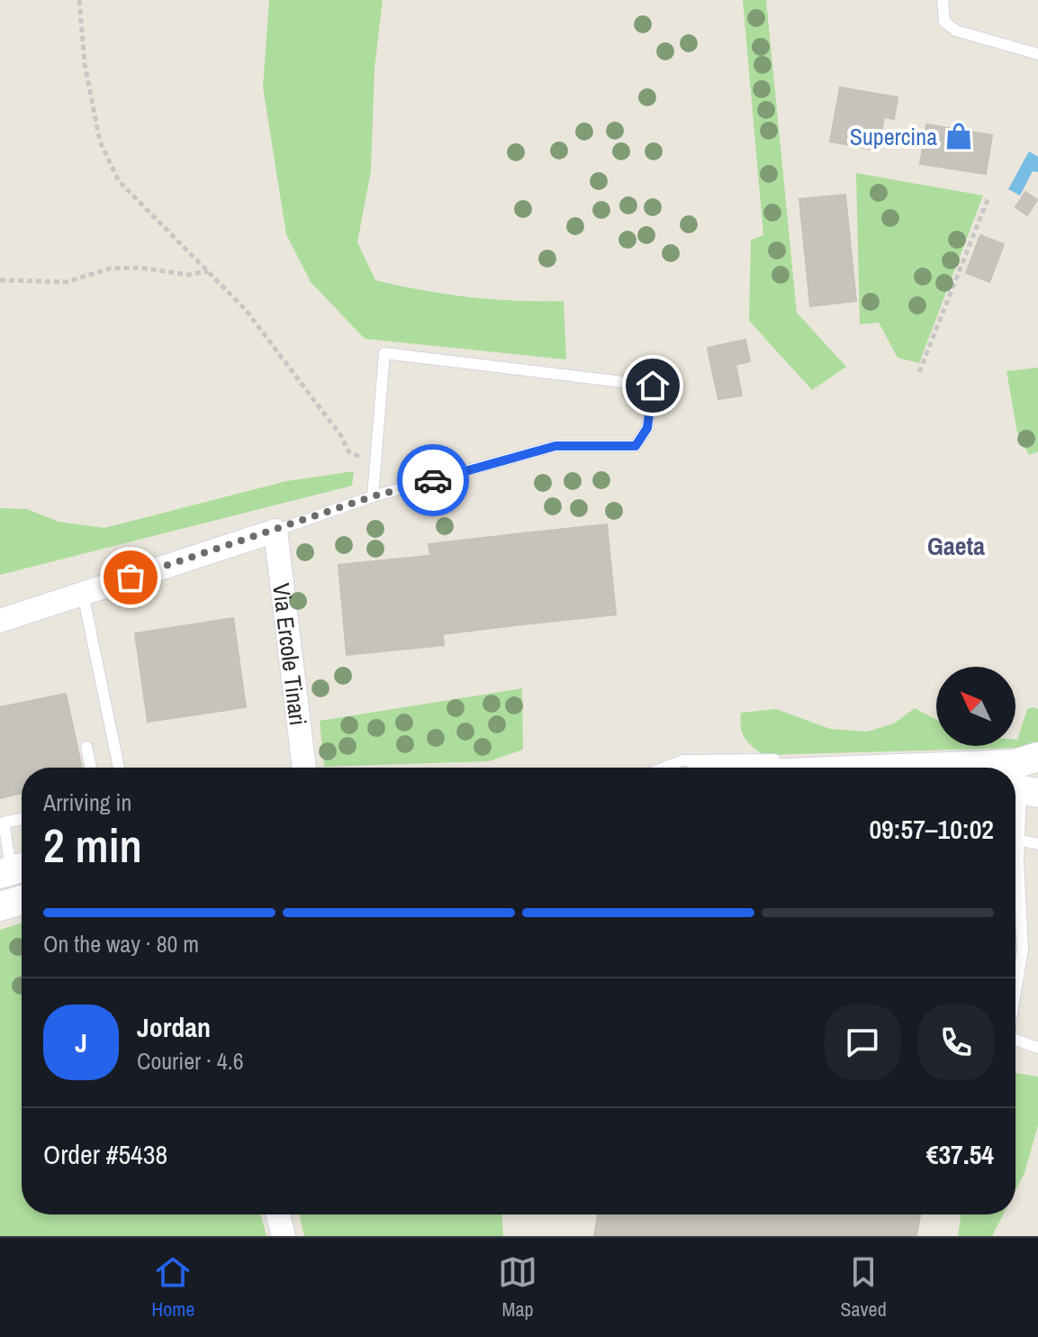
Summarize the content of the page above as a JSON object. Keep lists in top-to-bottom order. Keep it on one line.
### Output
{"streets":{"street":["Via Ercole Tinari"]},"districts":["Gaeta"],"places":{"shop":["Supercina"]},"north":"top left","page":{"heading":["2 min","Arriving in","09:57–10:02"],"panel":["Jordan","Courier · 4.6","Order #5438","€37.54"],"bar":"On the way · 80 m","round":"J","tabs":["Home","Map","Saved"]}}
